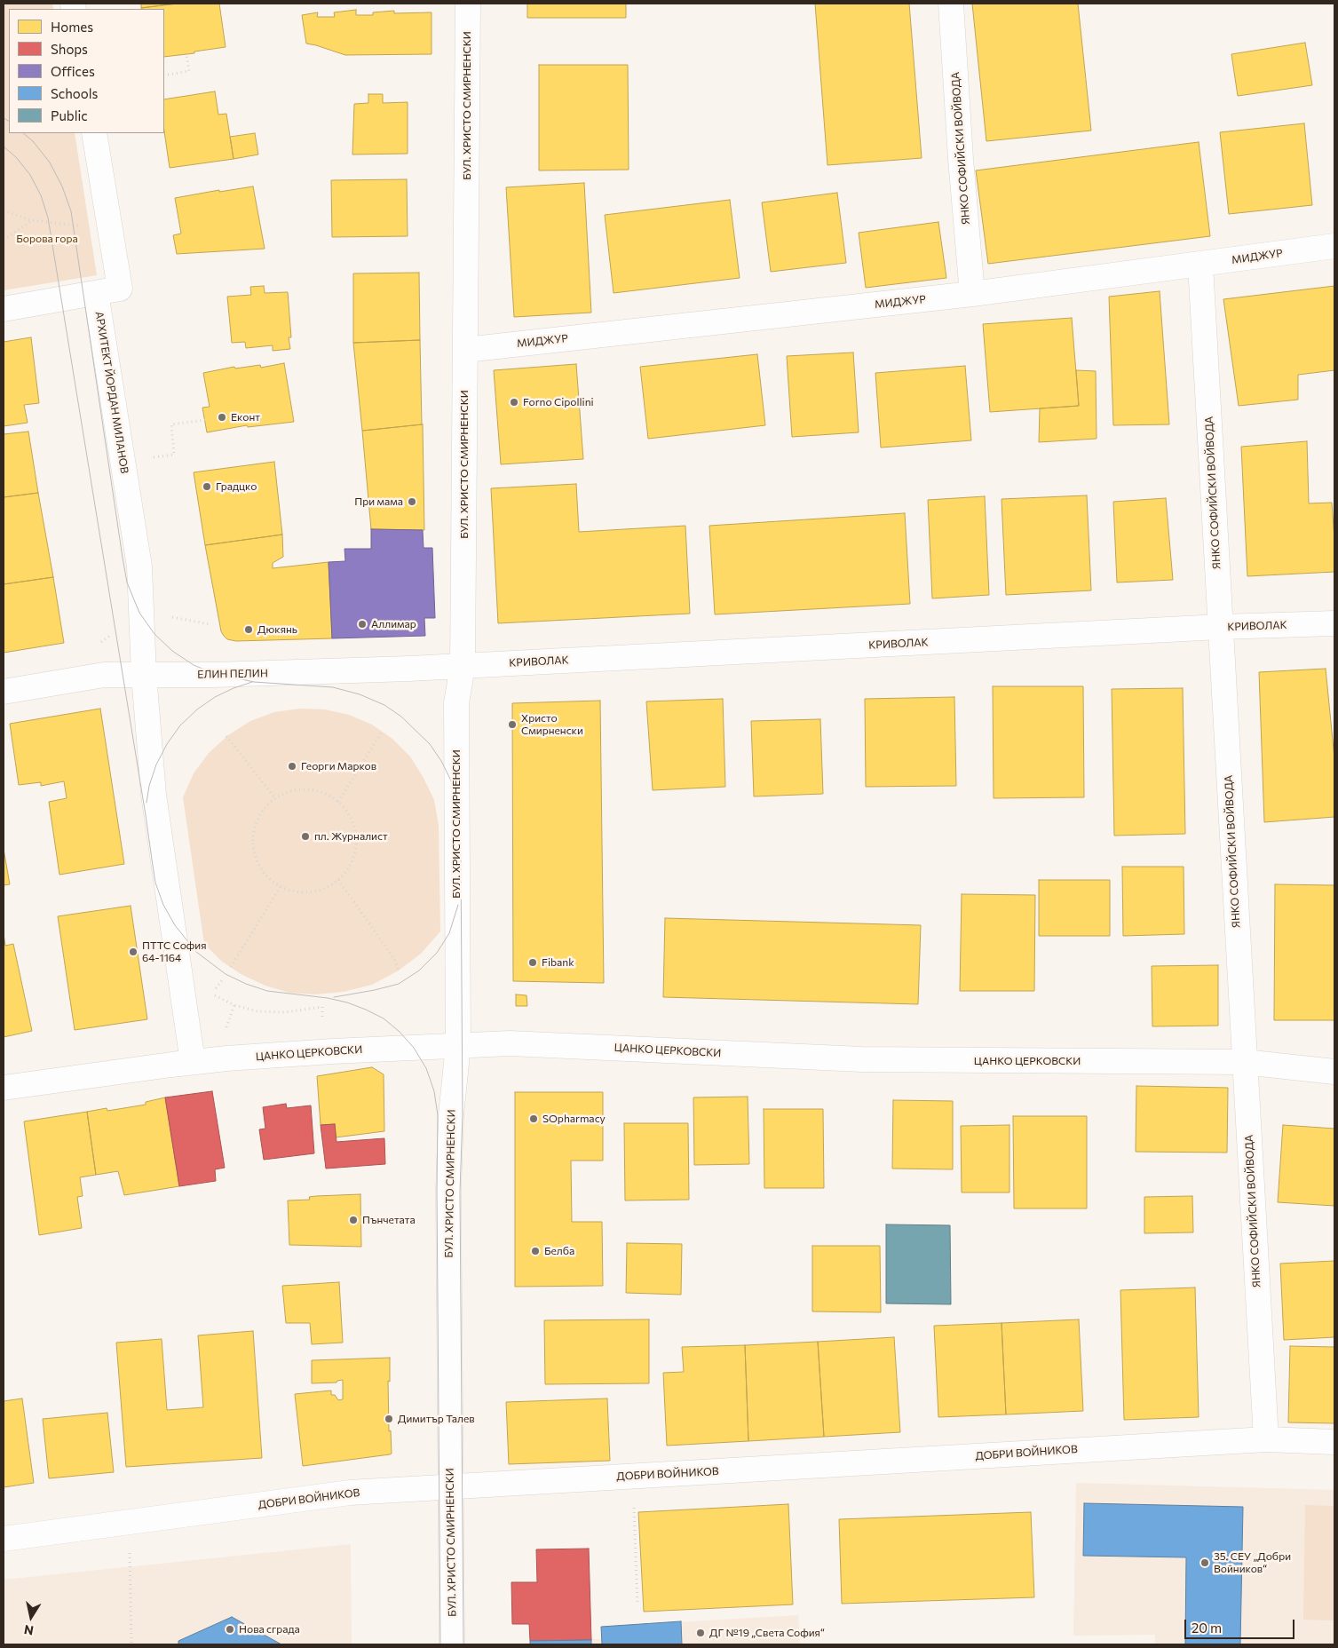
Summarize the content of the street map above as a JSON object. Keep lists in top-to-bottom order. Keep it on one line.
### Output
{"streets":{"street":["БУЛ. ХРИСТО СМИРНЕНСКИ","ЯНКО СОФИЙСКИ ВОЙВОДА","МИДЖУР","АРХИТЕКТ ЙОРДАН МИЛАНОВ","КРИВОЛАК","ЕЛИН ПЕЛИН","ЦАНКО ЦЕРКОВСКИ","ДОБРИ ВОЙНИКОВ"]},"crossings":[["БУЛ. ХРИСТО СМИРНЕНСКИ","МИДЖУР"],["БУЛ. ХРИСТО СМИРНЕНСКИ","КРИВОЛАК"],["БУЛ. ХРИСТО СМИРНЕНСКИ","ЕЛИН ПЕЛИН"],["БУЛ. ХРИСТО СМИРНЕНСКИ","ЦАНКО ЦЕРКОВСКИ"],["БУЛ. ХРИСТО СМИРНЕНСКИ","ДОБРИ ВОЙНИКОВ"],["ЯНКО СОФИЙСКИ ВОЙВОДА","МИДЖУР"],["ЯНКО СОФИЙСКИ ВОЙВОДА","КРИВОЛАК"],["ЯНКО СОФИЙСКИ ВОЙВОДА","ЦАНКО ЦЕРКОВСКИ"],["ЯНКО СОФИЙСКИ ВОЙВОДА","ДОБРИ ВОЙНИКОВ"],["АРХИТЕКТ ЙОРДАН МИЛАНОВ","ЕЛИН ПЕЛИН"],["КРИВОЛАК","ЕЛИН ПЕЛИН"]],"parks":["Борова гора"],"places":["Forno Cipollini","Еконт","Градцко","При мама","Аллимар","Дюкянь","Христо Смирненски","Георги Марков","пл. Журналист","ПТТС София 64-1164","Fibank","SOpharmacy","Пънчетата","Белба","Димитър Талев","35. СЕУ „Добри Войников“","Нова сграда","ДГ №19 „Света София“"],"legend":["Homes","Shops","Offices","Schools","Public"],"scale_bar":"20 m","north":"bottom"}
